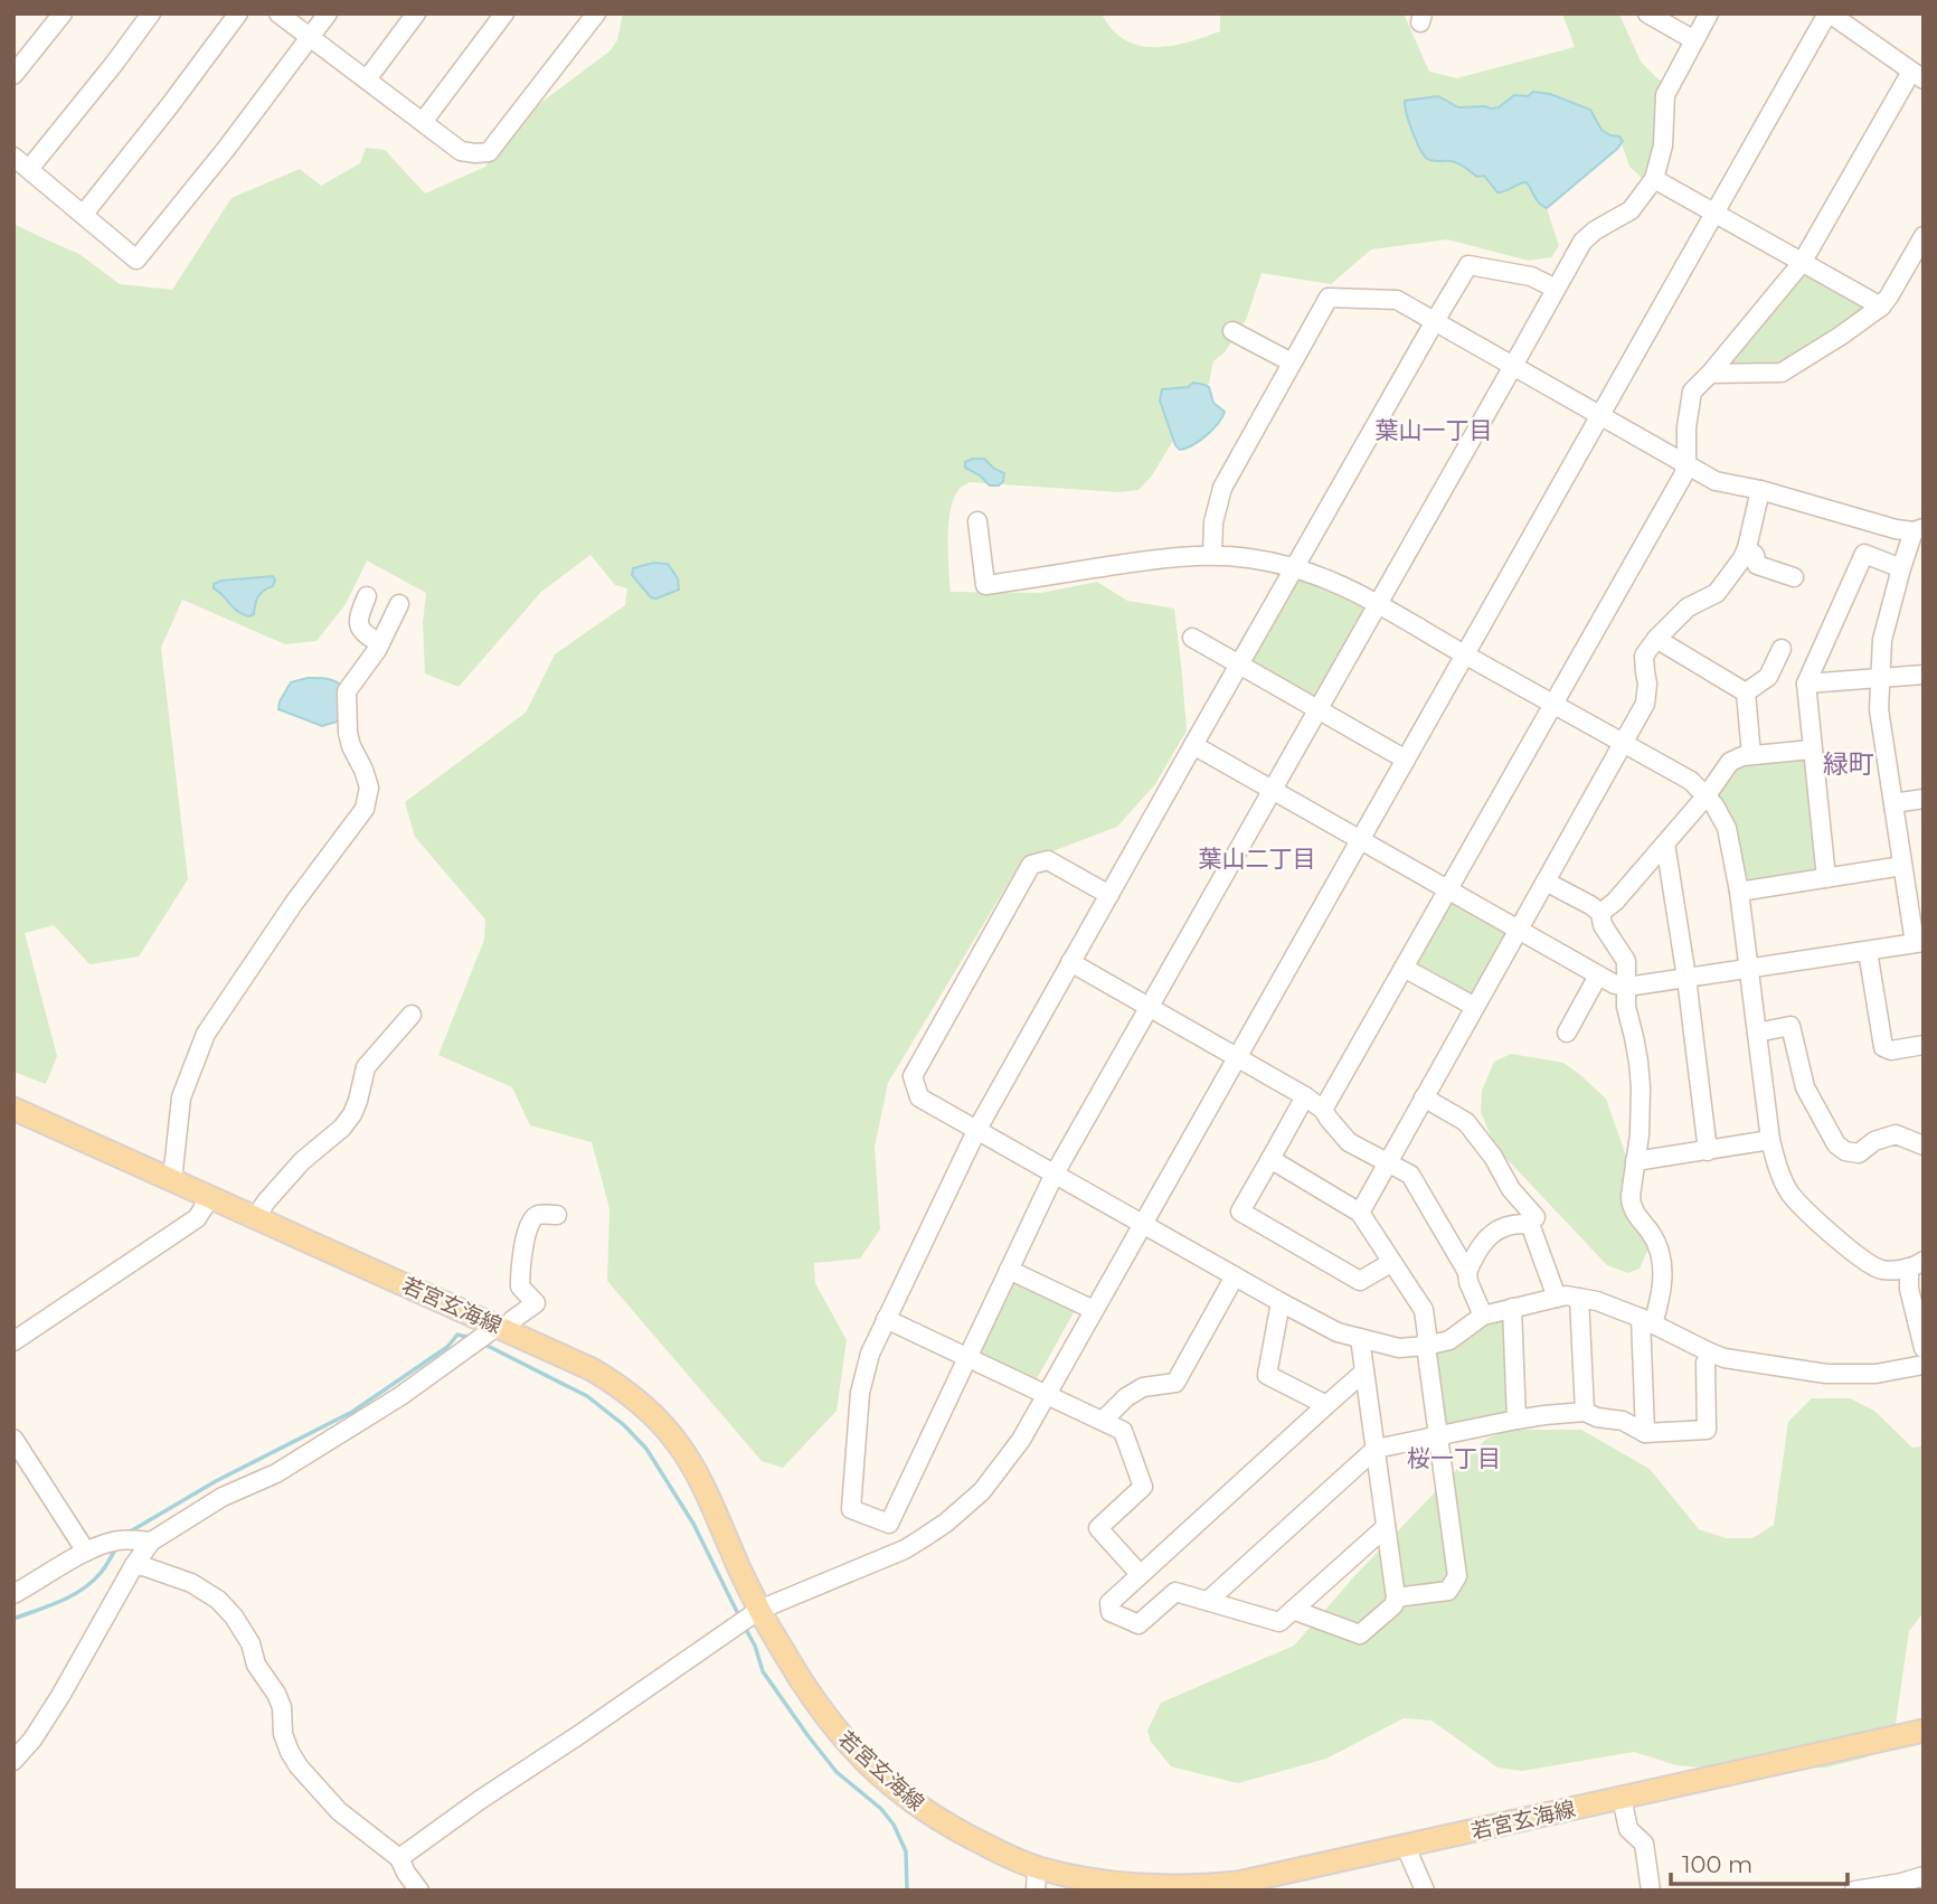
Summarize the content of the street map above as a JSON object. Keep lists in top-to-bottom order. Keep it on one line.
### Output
{"streets":{"main road":["若宮玄海線"]},"districts":["葉山一丁目","緑町","葉山二丁目","桜一丁目"],"scale_bar":"100 m"}
